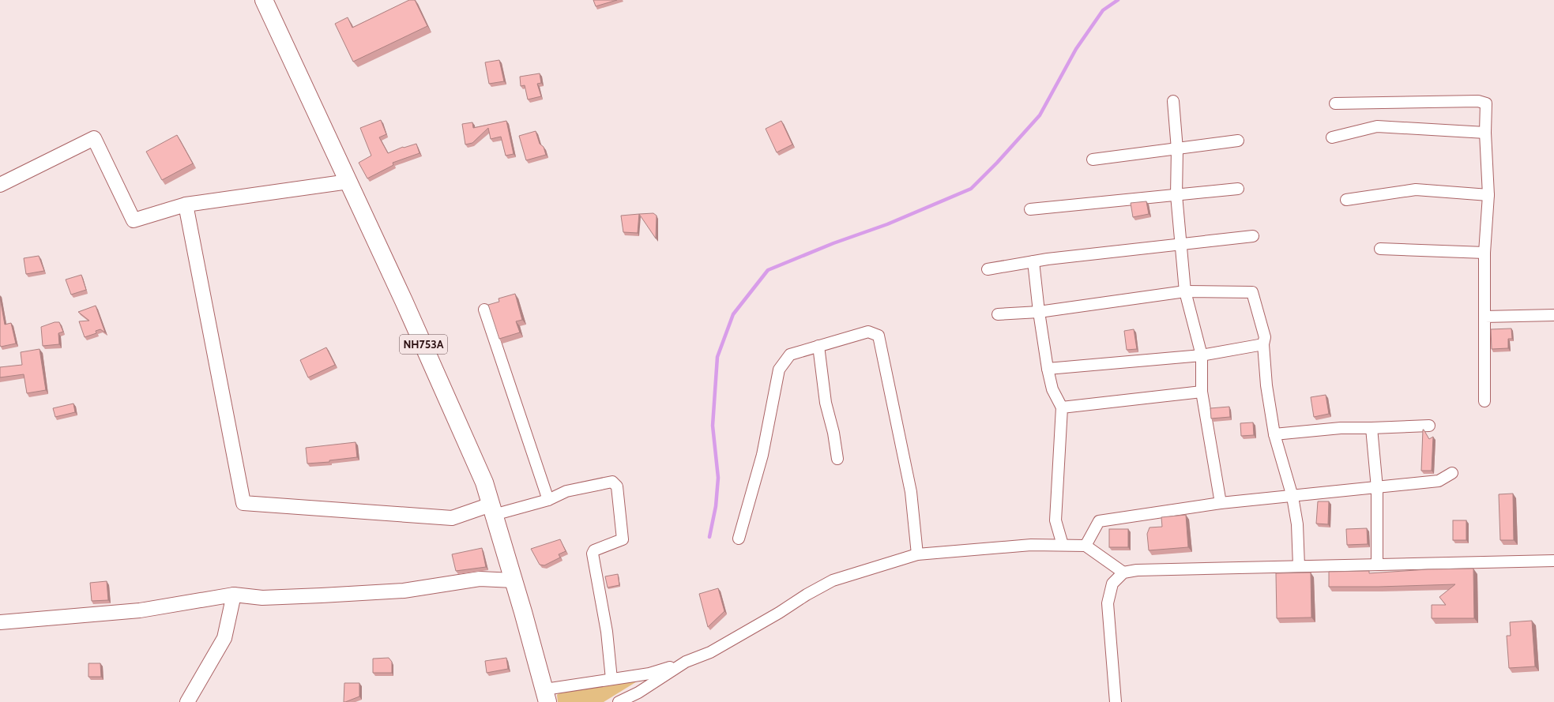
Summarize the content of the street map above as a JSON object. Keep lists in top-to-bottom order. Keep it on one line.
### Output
{"streets":{"highway":["NH753A"]}}
